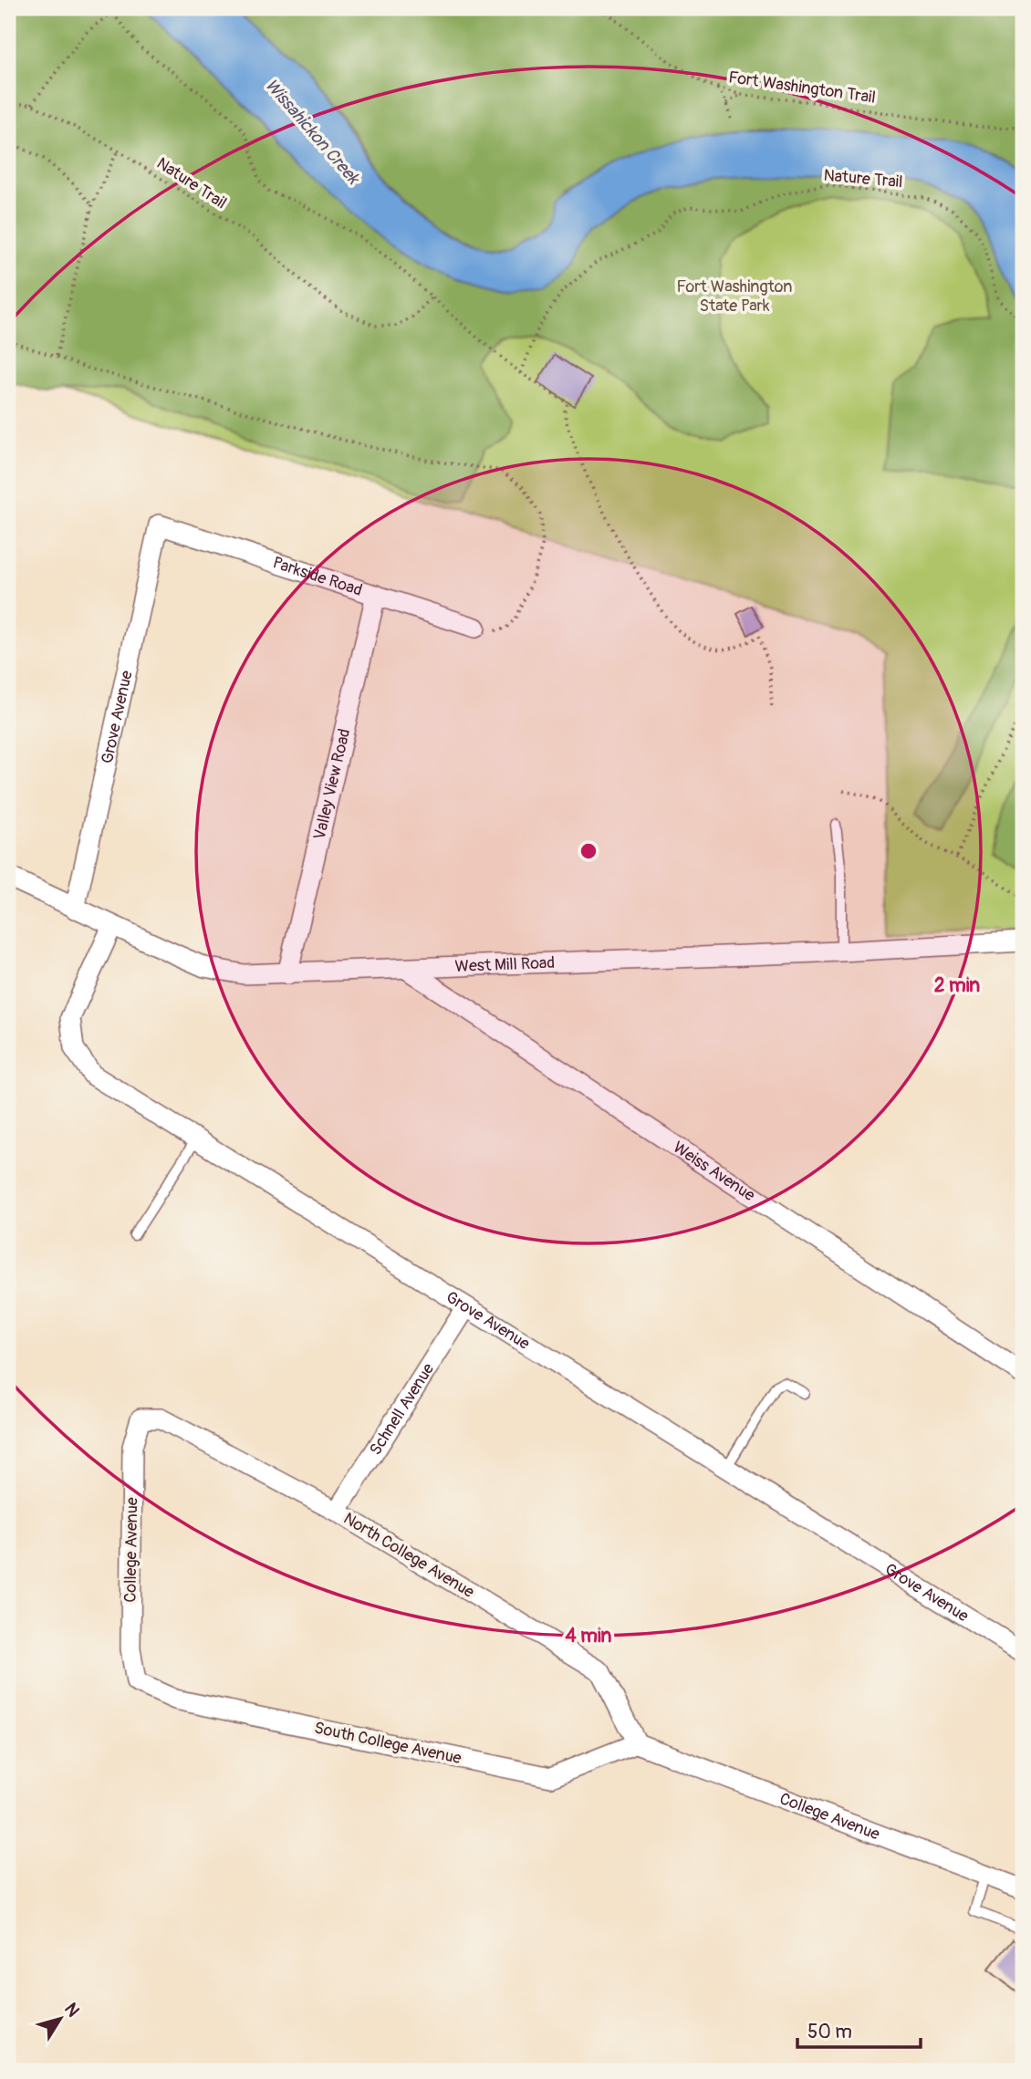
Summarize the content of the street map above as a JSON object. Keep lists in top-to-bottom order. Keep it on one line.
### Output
{"streets":{"street":["Parkside Road","Grove Avenue","Valley View Road","West Mill Road","Weiss Avenue","Schnell Avenue","College Avenue","North College Avenue","South College Avenue"],"path":["Fort Washington Trail","Nature Trail"]},"crossings":[["Parkside Road","Grove Avenue"],["Parkside Road","Valley View Road"],["Grove Avenue","West Mill Road"],["Grove Avenue","Schnell Avenue"],["Valley View Road","West Mill Road"],["West Mill Road","Weiss Avenue"],["Schnell Avenue","North College Avenue"],["College Avenue","North College Avenue"],["College Avenue","South College Avenue"],["North College Avenue","South College Avenue"]],"water":["Wissahickon Creek"],"parks":["Fort Washington State Park"],"scale_bar":"50 m","north":"top right","rings":["2 min","4 min"]}
